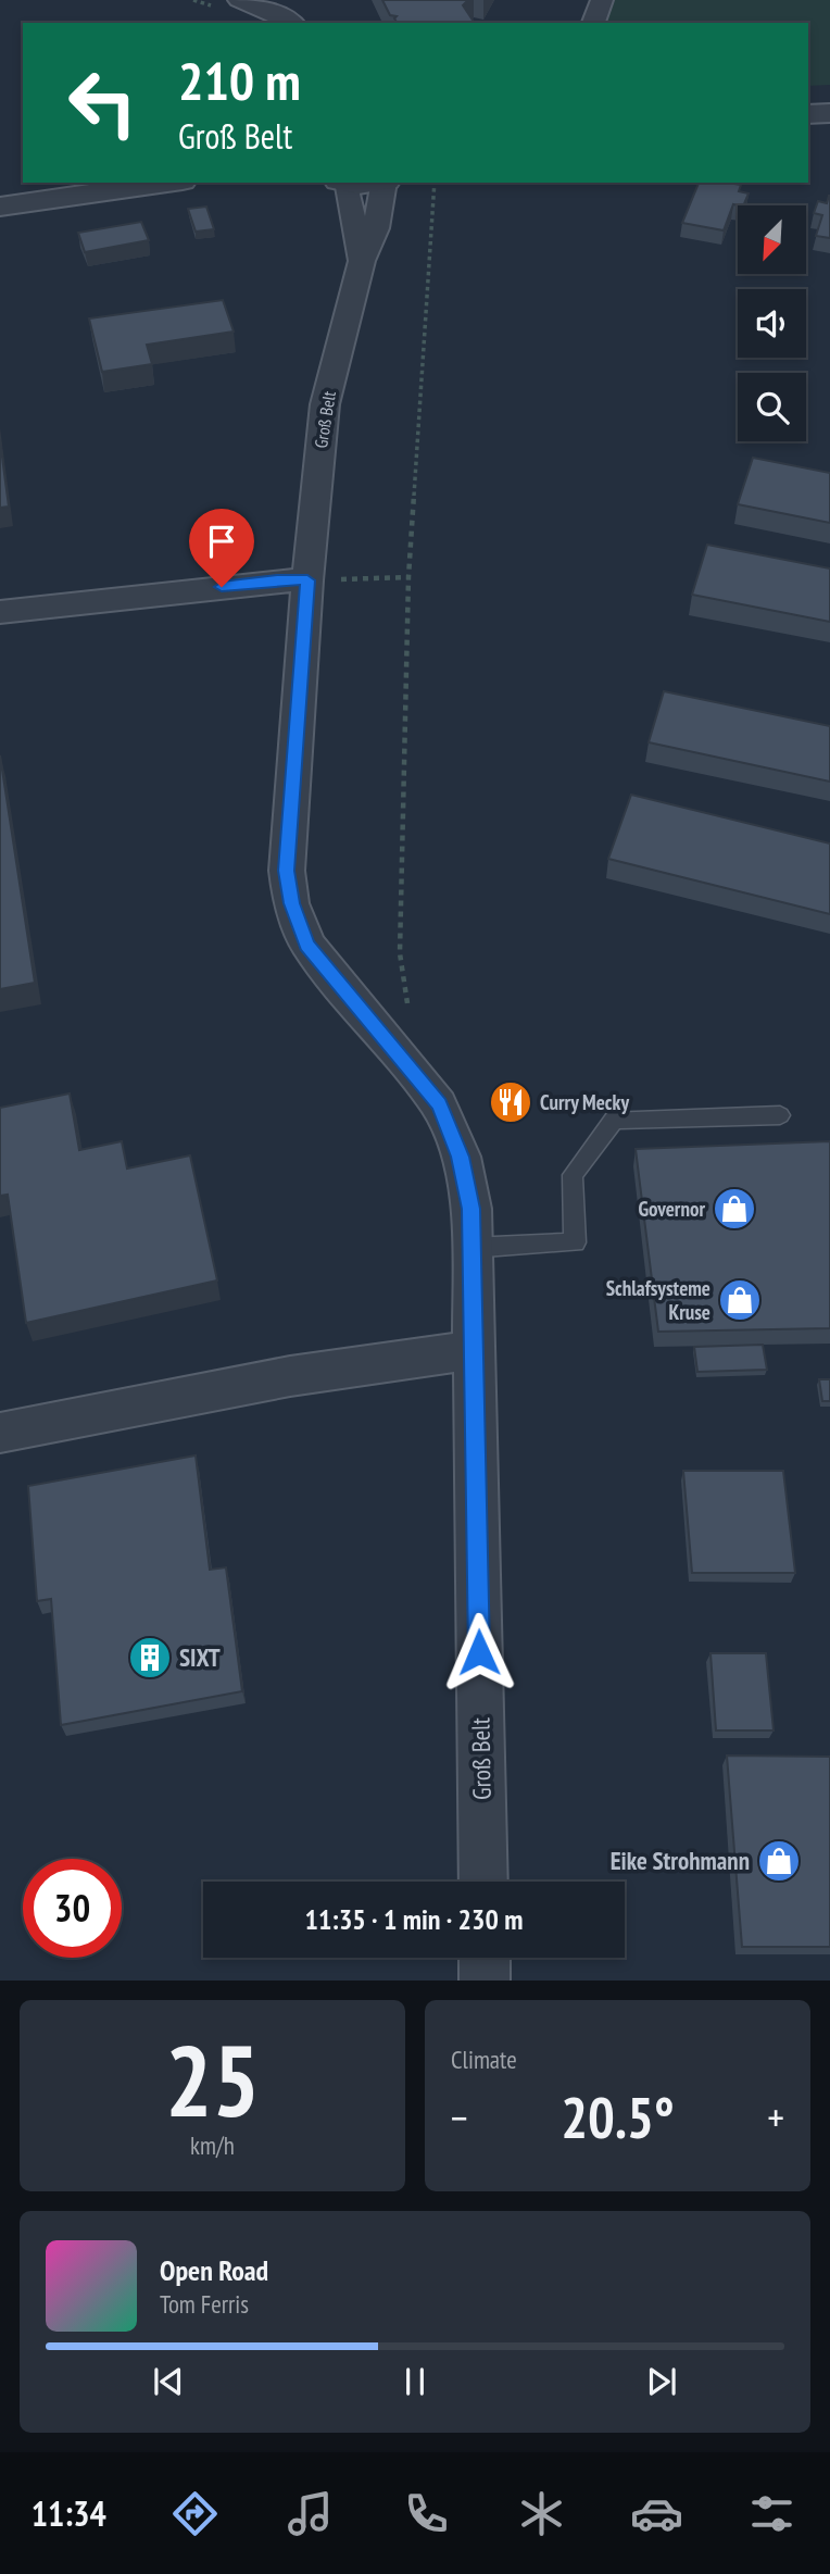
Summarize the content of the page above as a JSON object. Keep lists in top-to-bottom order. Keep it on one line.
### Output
{"streets":{"street":["Groß Belt"]},"places":{"restaurant":["Curry Mecky"],"shop":["Governor","Schlafsysteme Kruse","Eike Strohmann"],"building":["SIXT"]},"north":"bottom left","page":{"turn":["210 m","Groß Belt"],"limit":"30","trip":"11:35 · 1 min · 230 m","tile":[["25","km/h"],"Climate"],"heat":["−","20.5°","+"],"song":["Open Road","Tom Ferris"],"tabs":"11:34"}}
